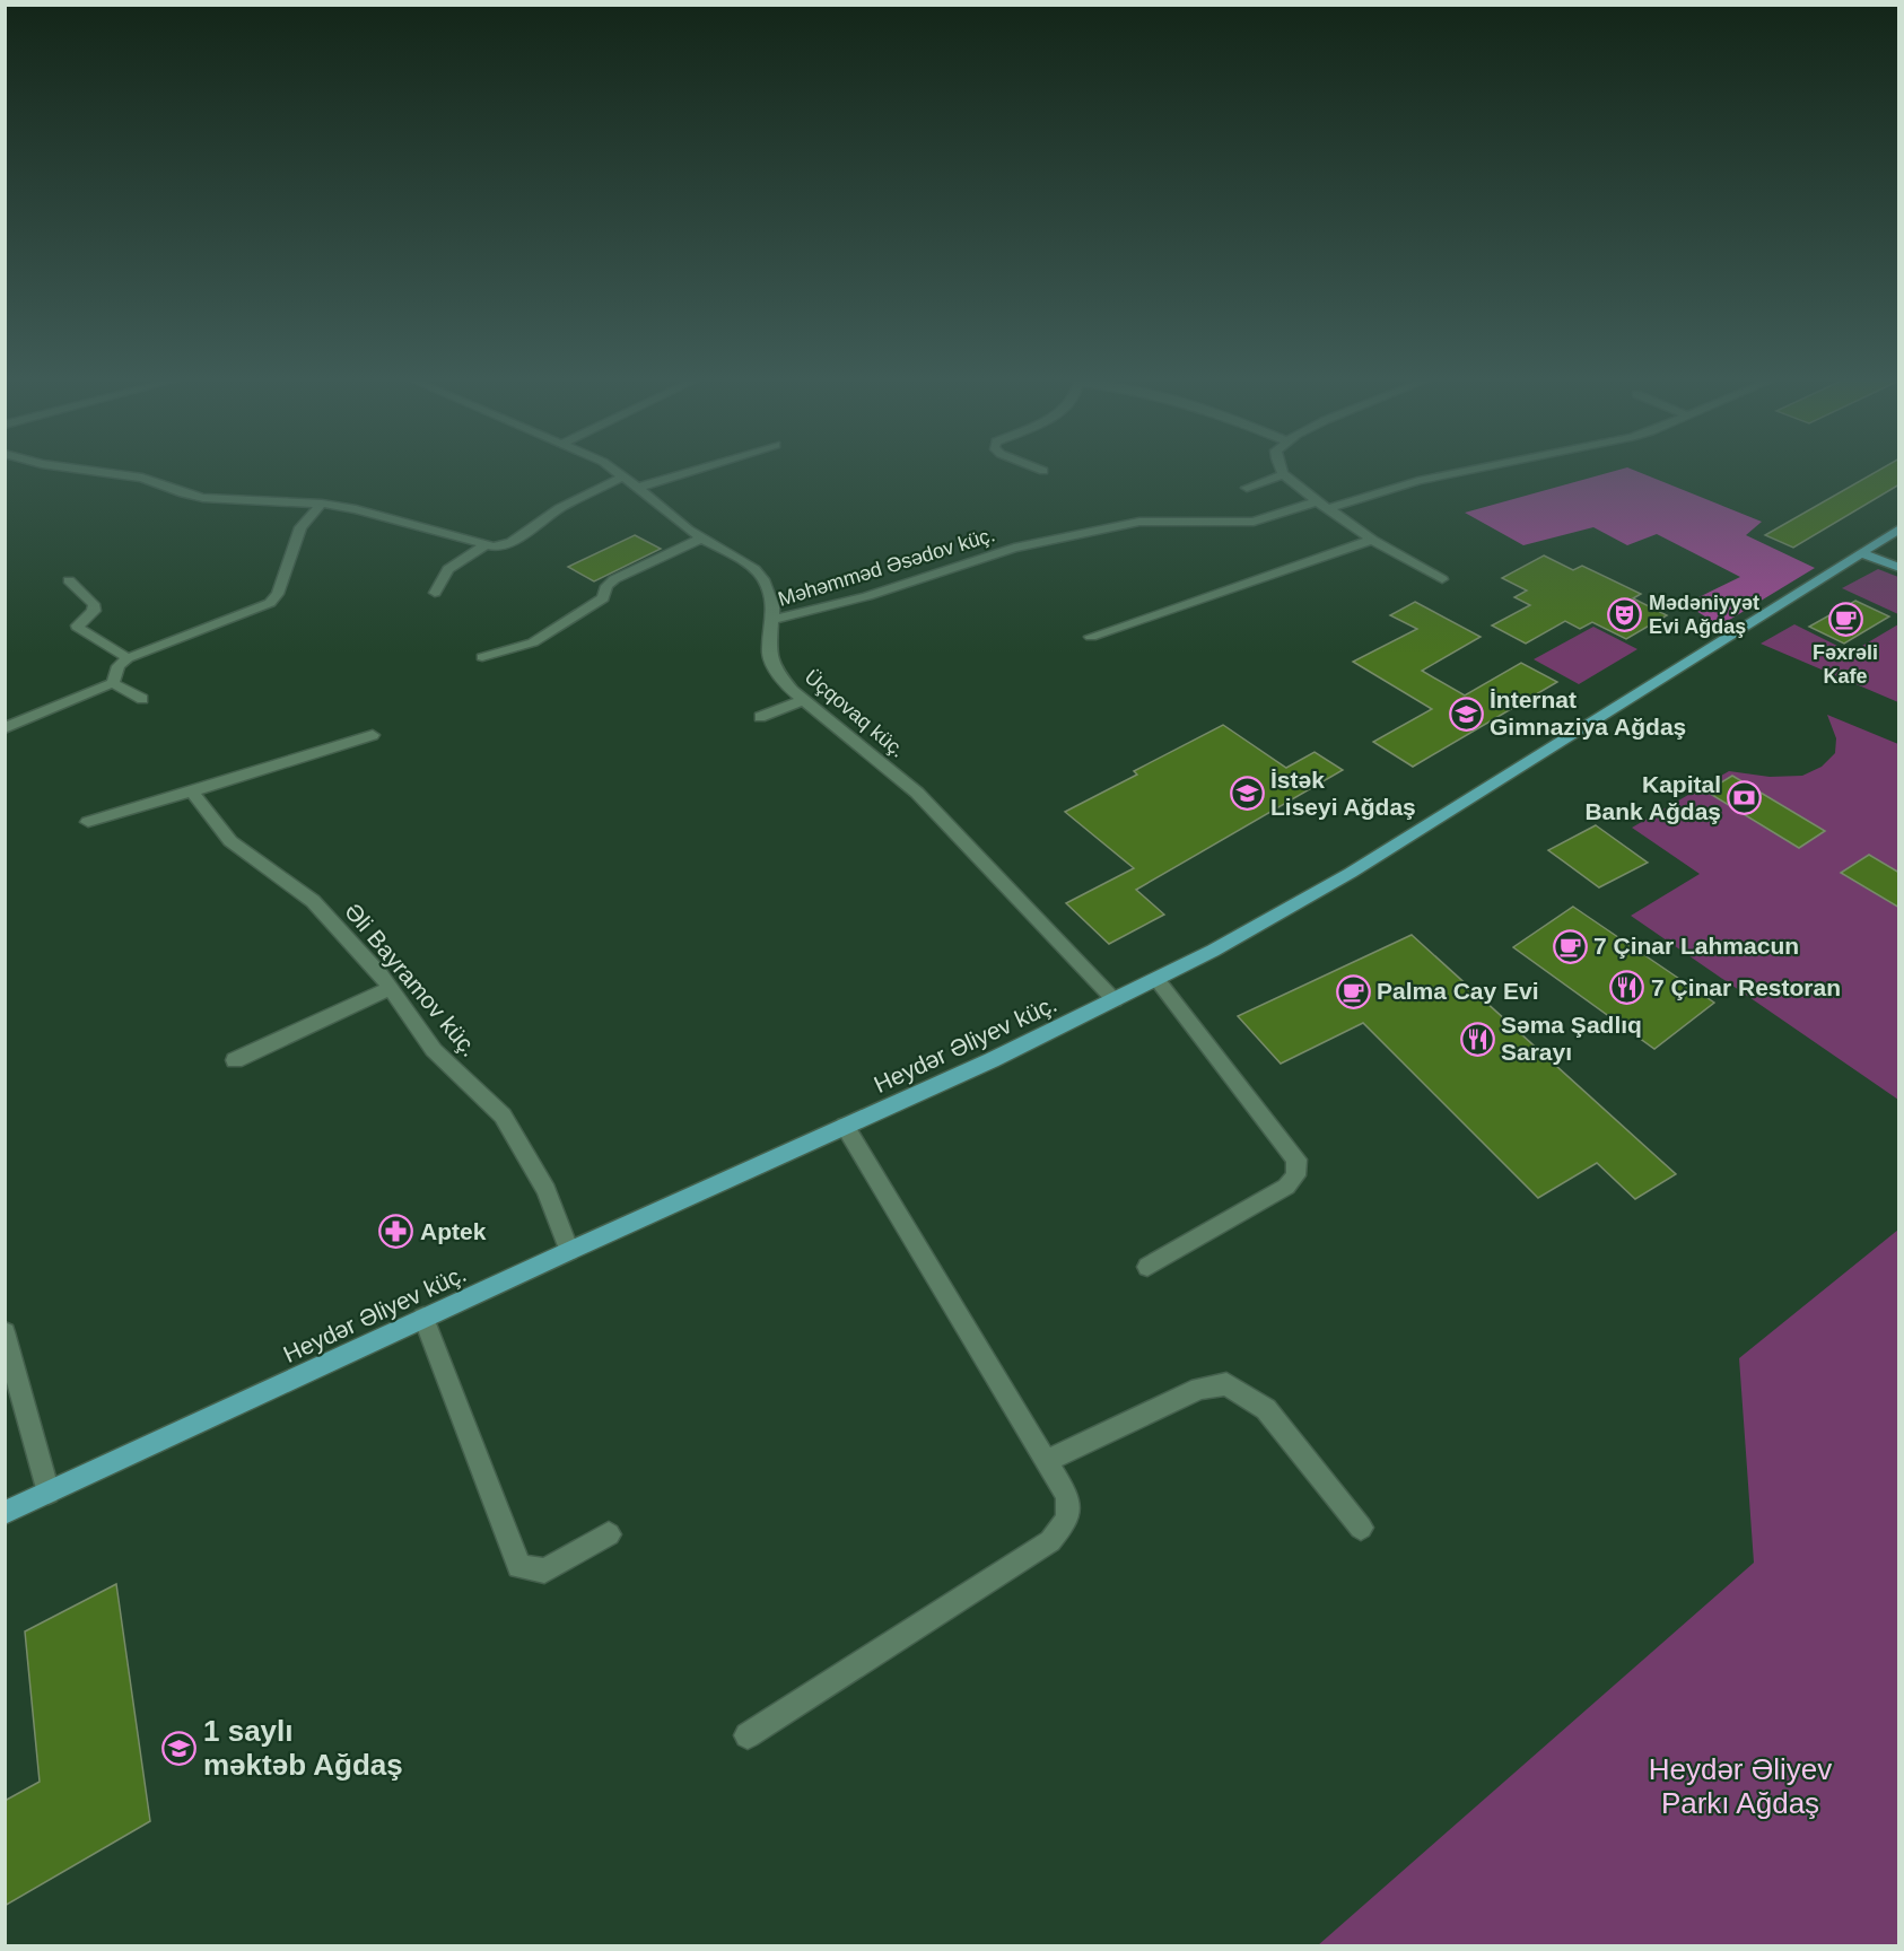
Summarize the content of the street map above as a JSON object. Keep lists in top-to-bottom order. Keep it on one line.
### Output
{"streets":{"main road":["Heydər Əliyev küç."],"street":["Məhəmməd Əsədov küç.","Üçqovaq küç.","Əli Bayramov küç."]},"crossings":[["Məhəmməd Əsədov küç.","Üçqovaq küç."],["Üçqovaq küç.","Heydər Əliyev küç."],["Əli Bayramov küç.","Heydər Əliyev küç."]],"parks":["Heydər Əliyev Parkı Ağdaş"],"places":{"theatre":["Mədəniyyət Evi Ağdaş"],"cafe":["Fəxrəli Kafe","7 Çinar Lahmacun","Palma Cay Evi"],"school or university":["İnternat Gimnaziya Ağdaş","İstək Liseyi Ağdaş","1 saylı məktəb Ağdaş"],"bank":["Kapital Bank Ağdaş"],"restaurant":["7 Çinar Restoran","Səma Şadlıq Sarayı"],"pharmacy":["Aptek"]}}
